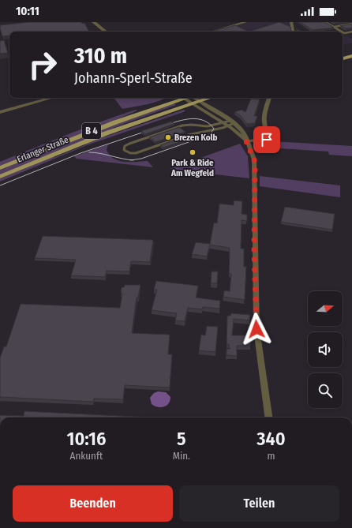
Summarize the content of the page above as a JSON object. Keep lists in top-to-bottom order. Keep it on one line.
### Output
{"streets":{"main road":["B 4","Erlanger Straße"]},"places":["Brezen Kolb","Park & Ride Am Wegfeld"],"north":"right","page":{"status":"10:11","turn":["310 m","Johann-Sperl-Straße"],"eta":["10:16","Ankunft","5","Min.","340","m"],"buttons":["Beenden","Teilen"]}}
